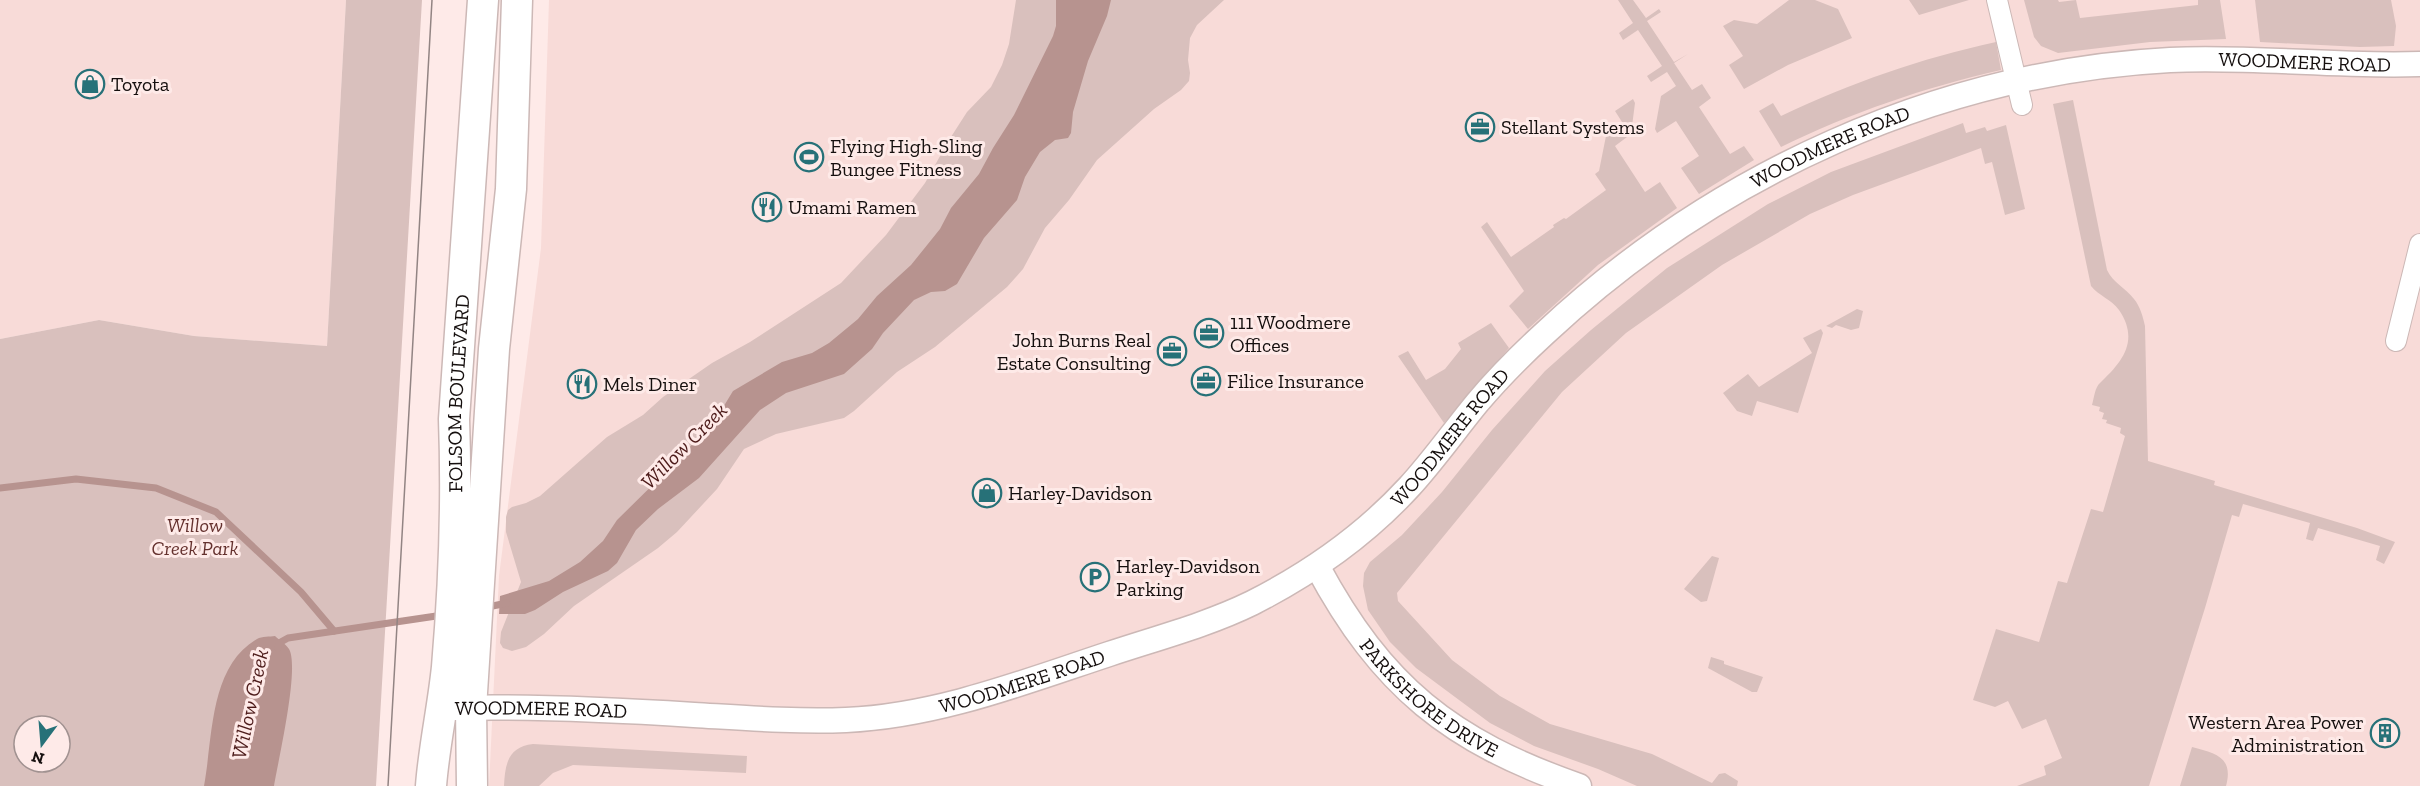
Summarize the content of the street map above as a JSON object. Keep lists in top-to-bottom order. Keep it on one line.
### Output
{"streets":{"main road":["FOLSOM BOULEVARD"],"street":["WOODMERE ROAD","PARKSHORE DRIVE"]},"crossings":[["WOODMERE ROAD","FOLSOM BOULEVARD"],["WOODMERE ROAD","PARKSHORE DRIVE"]],"water":["Willow Creek"],"parks":["Willow Creek Park"],"places":{"shop":["Toyota","Harley-Davidson"],"office":["Stellant Systems","111 Woodmere Offices","John Burns Real Estate Consulting","Filice Insurance"],"sports":["Flying High-Sling Bungee Fitness"],"restaurant":["Umami Ramen","Mels Diner"],"parking":["Harley-Davidson Parking"],"building":["Western Area Power Administration"]},"north":"bottom"}
